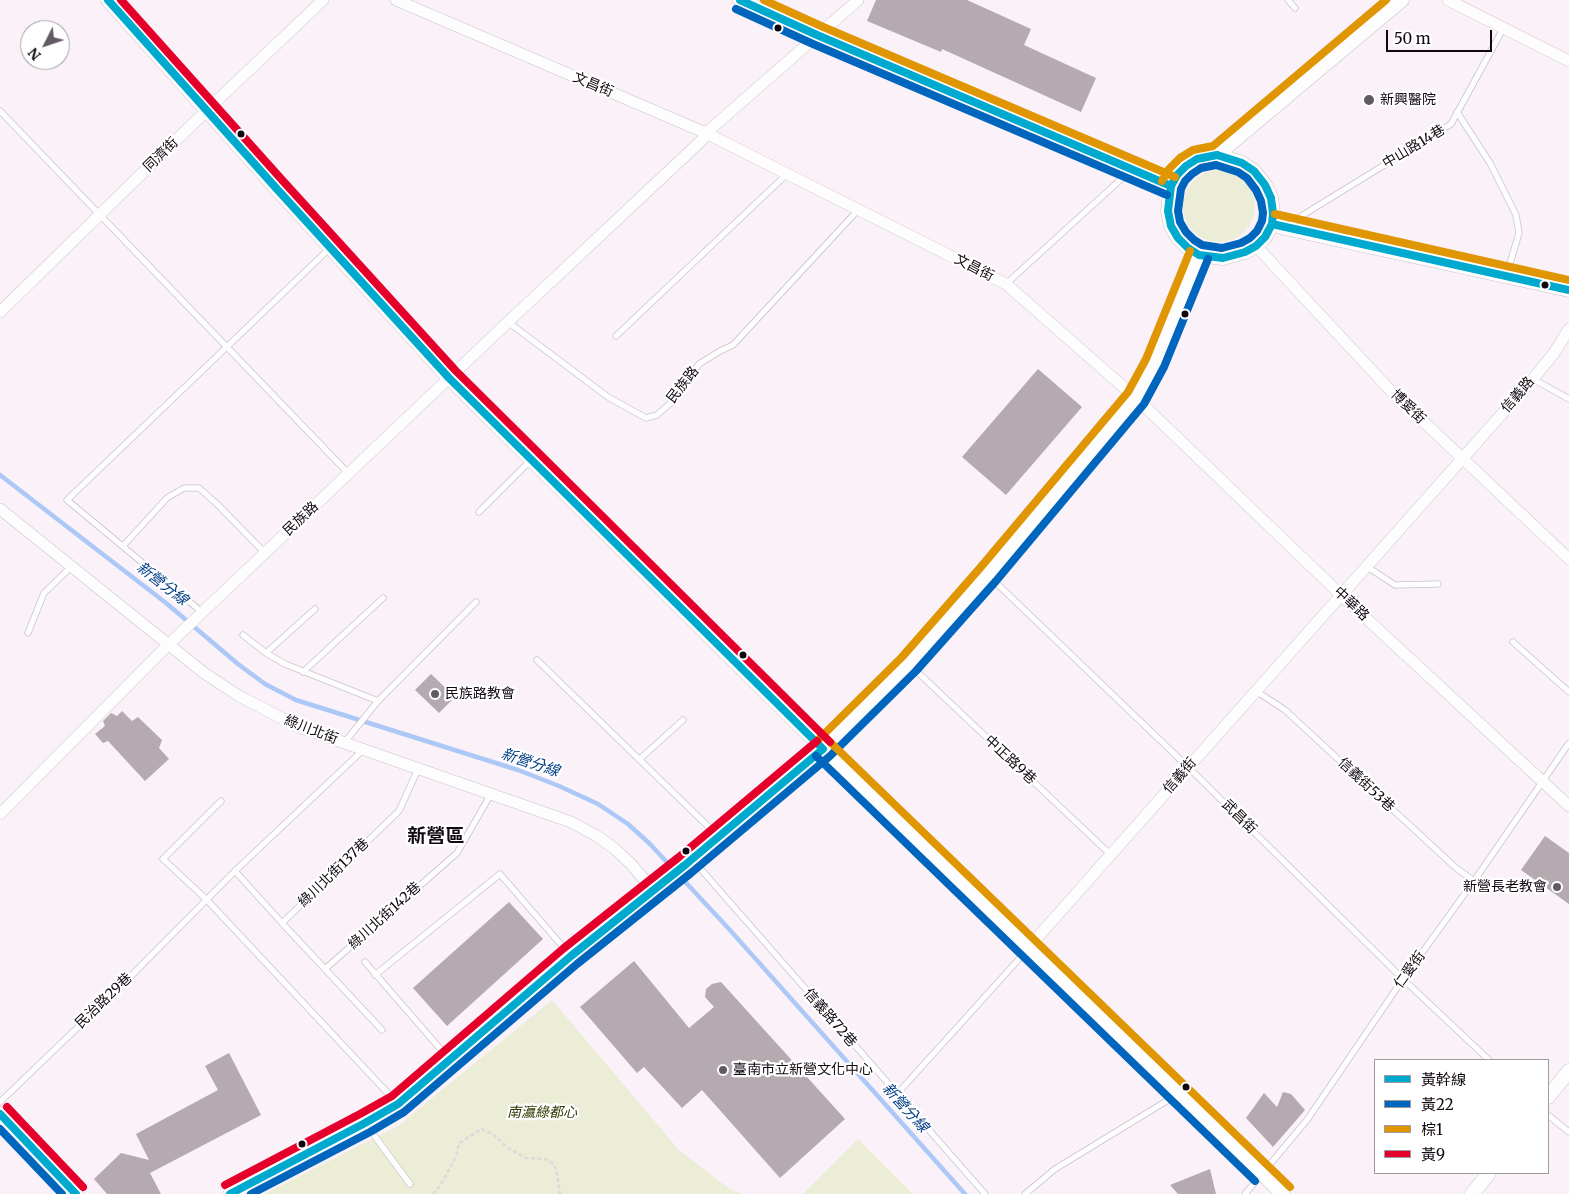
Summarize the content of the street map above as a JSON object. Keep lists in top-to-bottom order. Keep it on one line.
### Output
{"streets":{"street":["文昌街","同濟街","民族路","信義路","博愛街","中華路","綠川北街","信義街"],"lane":["中山路14巷","中正路9巷","信義街53巷","武昌街","綠川北街137巷","綠川北街142巷","仁愛街","民治路29巷","信義路72巷"]},"crossings":[["文昌街","民族路"],["文昌街","中華路"],["民族路","綠川北街"],["信義路","博愛街"],["信義路","信義街"],["博愛街","信義街"],["中華路","信義街"],["中華路","仁愛街"],["綠川北街","綠川北街137巷"],["綠川北街","綠川北街142巷"],["綠川北街","民治路29巷"],["中正路9巷","信義街"],["信義街","信義街53巷"],["信義街","武昌街"],["信義街","信義路72巷"],["信義街53巷","仁愛街"],["武昌街","仁愛街"]],"districts":["新營區"],"water":["新營分線"],"parks":["南瀛綠都心"],"places":["新興醫院","民族路教會","新營長老教會","臺南市立新營文化中心"],"lines":["transit line 黃幹線","transit line 棕1","transit line 黃9","transit line 黃22"],"legend":["黃幹線","黃22","棕1","黃9"],"scale_bar":"50 m","north":"bottom left"}
